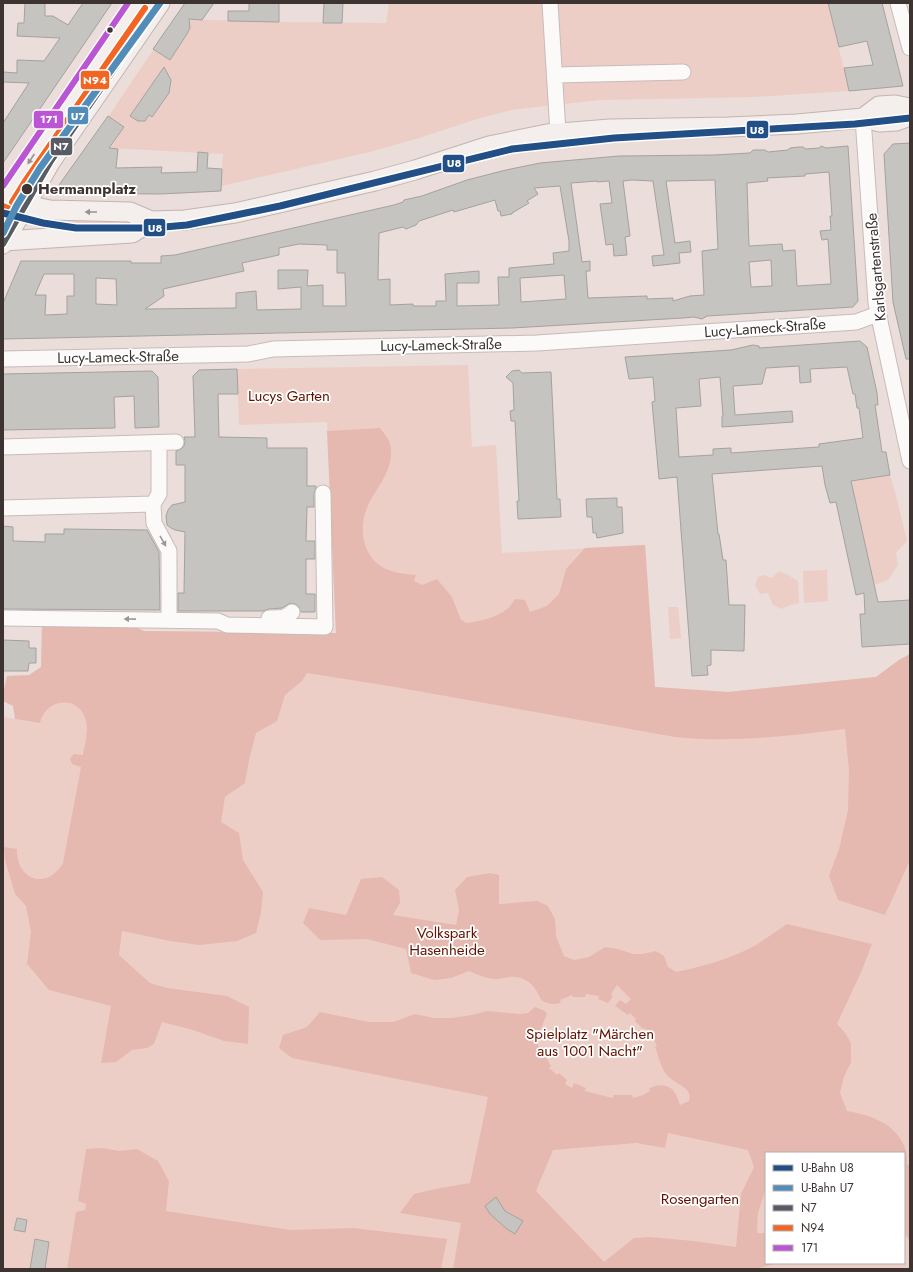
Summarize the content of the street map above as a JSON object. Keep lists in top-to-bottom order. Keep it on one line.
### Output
{"streets":{"street":["Karlsgartenstraße","Lucy-Lameck-Straße"]},"crossings":[["Karlsgartenstraße","Lucy-Lameck-Straße"]],"parks":["Lucys Garten","Volkspark Hasenheide","Spielplatz \"Märchen aus 1001 Nacht\"","Rosengarten"],"places":["Hermannplatz"],"lines":["metro line U7","transit line N7","transit line 171","transit line N94","metro line U8"],"legend":["U-Bahn U8","U-Bahn U7","N7","N94","171"]}
